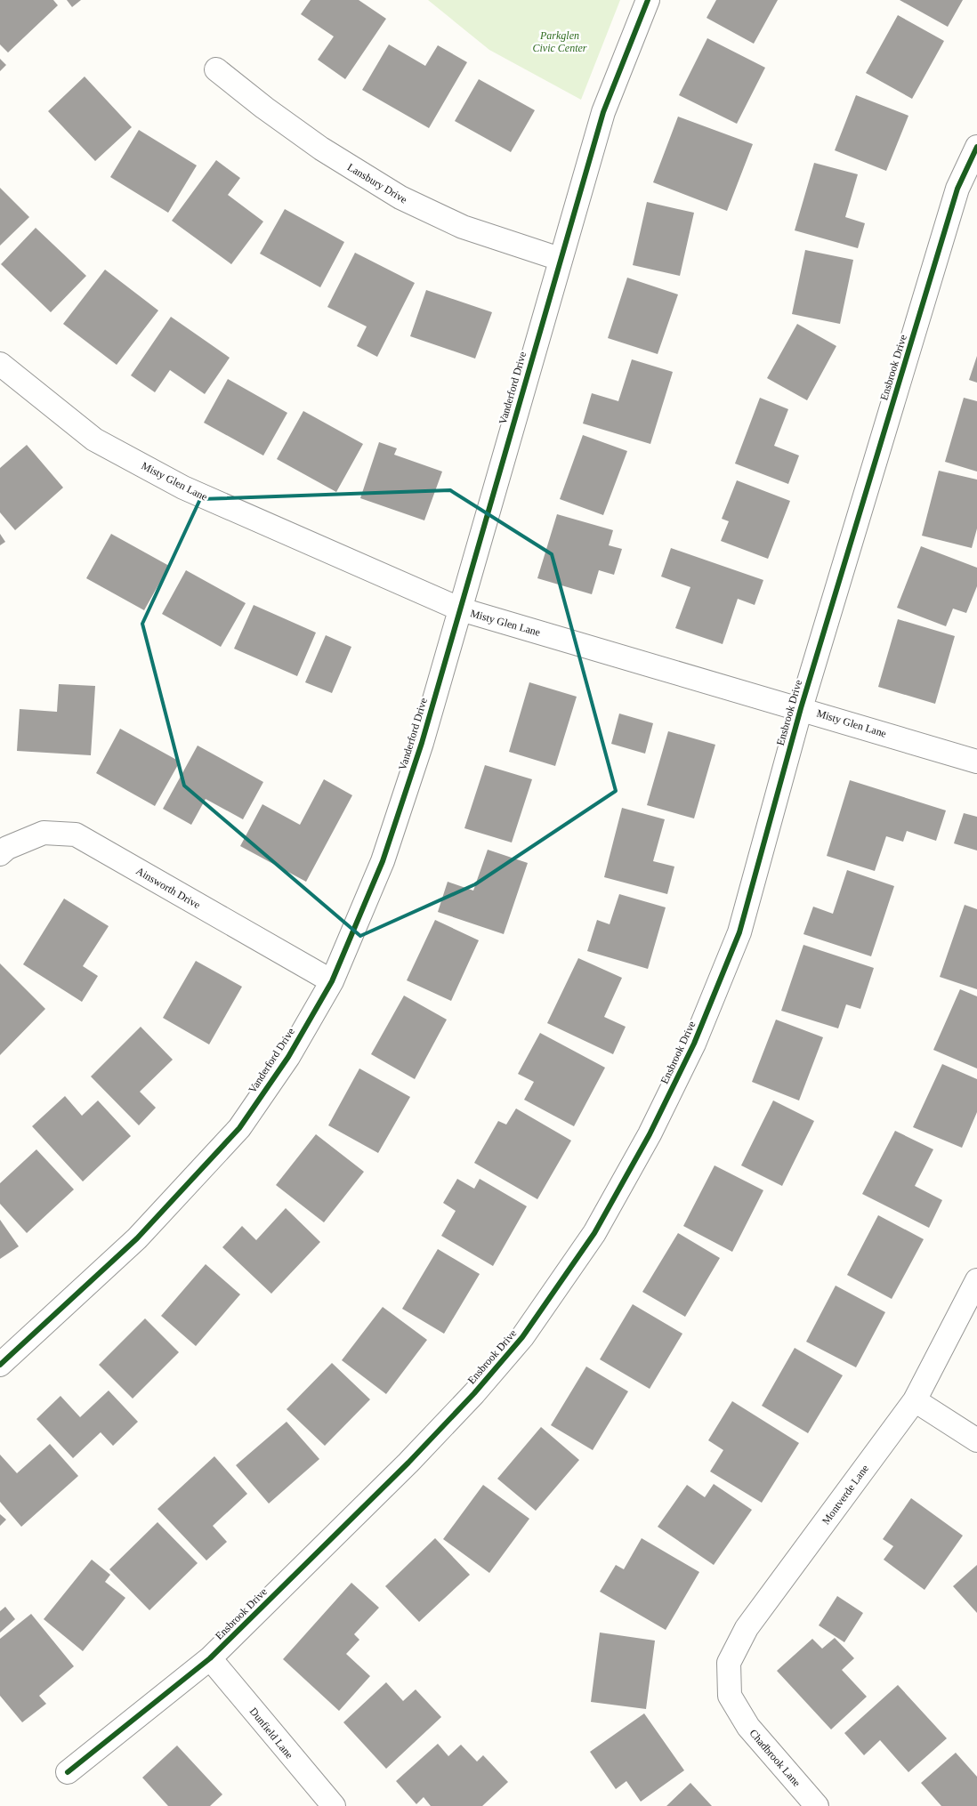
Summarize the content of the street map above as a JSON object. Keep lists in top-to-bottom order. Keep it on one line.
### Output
{"streets":{"street":["Lansbury Drive","Ensbrook Drive","Vanderford Drive","Misty Glen Lane","Ainsworth Drive","Montverde Lane","Dunfield Lane","Chadbrook Lane"]},"crossings":[["Lansbury Drive","Vanderford Drive"],["Ensbrook Drive","Misty Glen Lane"],["Ensbrook Drive","Dunfield Lane"],["Vanderford Drive","Misty Glen Lane"],["Vanderford Drive","Ainsworth Drive"],["Montverde Lane","Chadbrook Lane"]],"parks":["Parkglen Civic Center"]}
